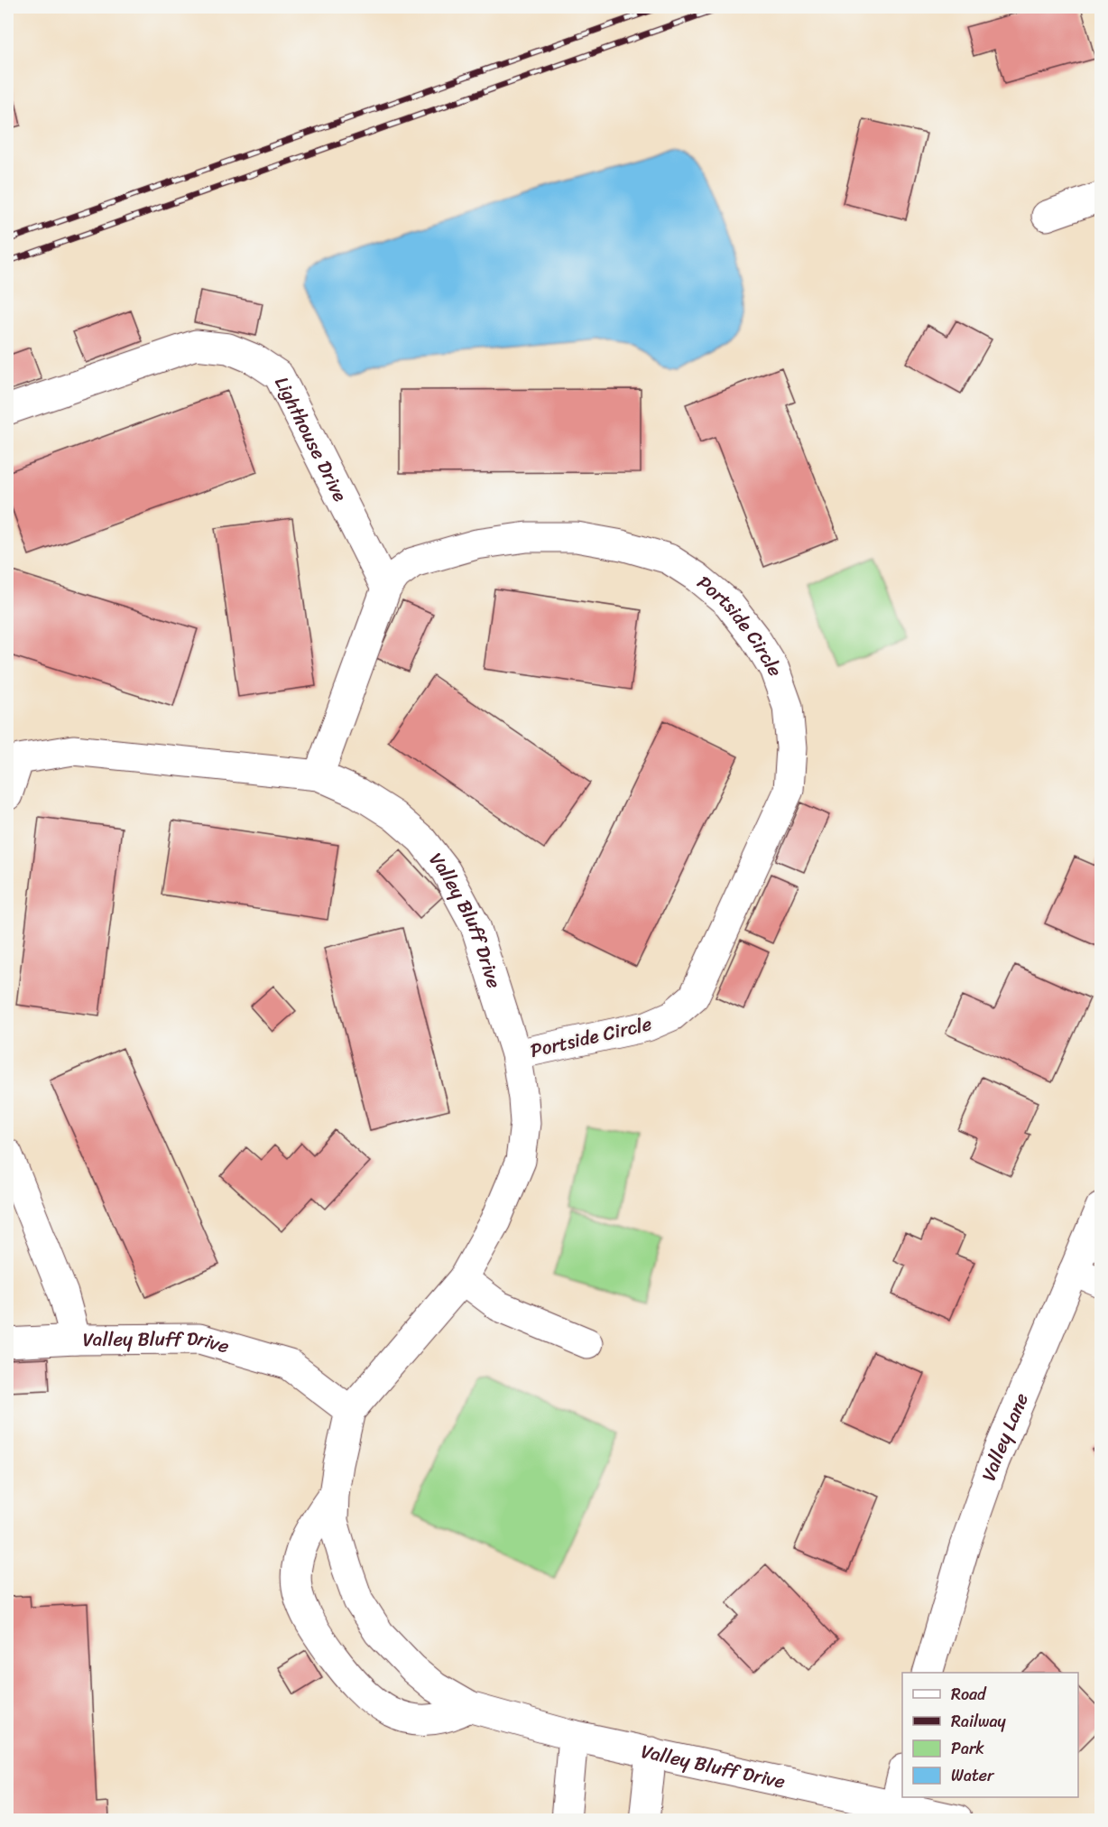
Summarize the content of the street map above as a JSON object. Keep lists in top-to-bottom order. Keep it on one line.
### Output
{"streets":{"street":["Lighthouse Drive","Portside Circle","Valley Bluff Drive","Valley Lane"]},"crossings":[["Lighthouse Drive","Portside Circle"],["Portside Circle","Valley Bluff Drive"]],"legend":["Road","Railway","Park","Water"]}
